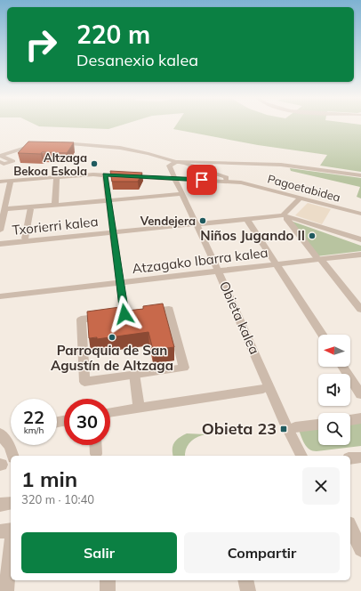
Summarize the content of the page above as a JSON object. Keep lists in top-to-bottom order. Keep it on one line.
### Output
{"streets":{"street":["Pagoetabidea","Txorierri kalea","Atzagako Ibarra kalea","Obieta kalea"]},"crossings":[["Pagoetabidea","Obieta kalea"],["Txorierri kalea","Obieta kalea"],["Atzagako Ibarra kalea","Obieta kalea"]],"places":{"other":["Altzaga Bekoa Eskola","Vendejera","Niños Jugando II","Parroquia de San Agustín de Altzaga"],"transit":["Obieta 23"]},"north":"left","page":{"turn":["220 m","Desanexio kalea"],"speed":"22 km/h","limit":"30","heading":["1 min","320 m · 10:40"],"buttons":["Salir","Compartir"]}}
